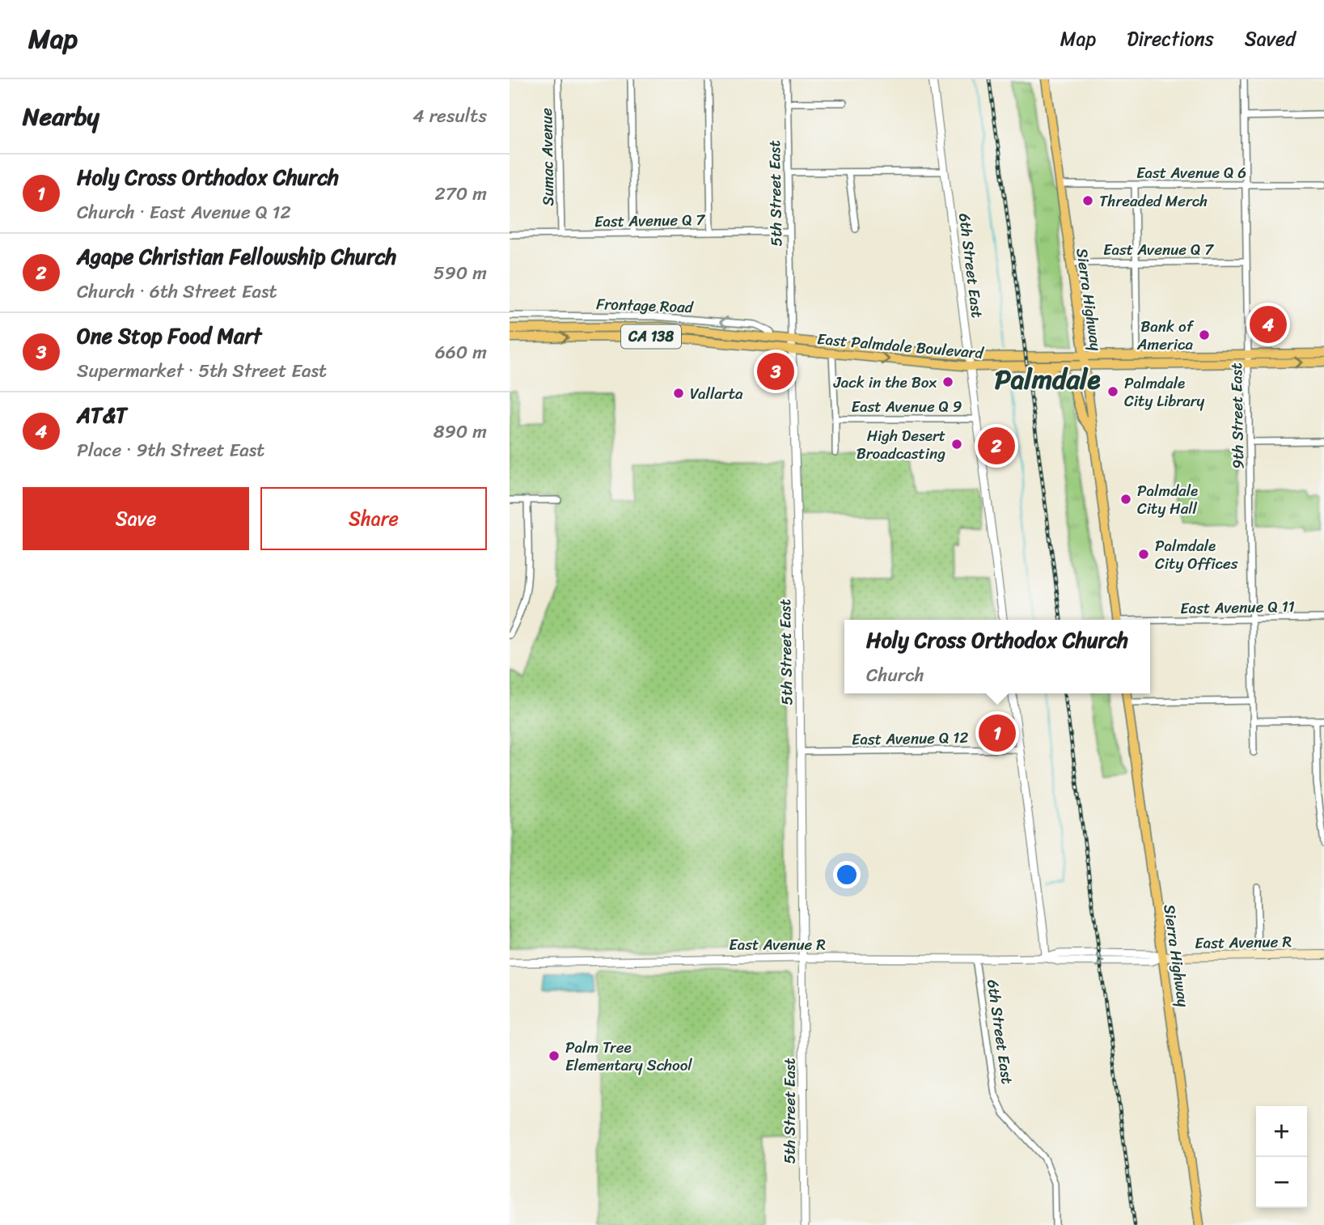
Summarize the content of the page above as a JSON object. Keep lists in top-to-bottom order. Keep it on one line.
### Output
{"streets":{"main road":["Sierra Highway","CA 138","East Palmdale Boulevard","East Avenue R"],"street":["Sumac Avenue","East Avenue Q 6","5th Street East","East Avenue Q 7","6th Street East","Frontage Road","East Avenue Q 9","9th Street East","East Avenue Q 11","East Avenue Q 12"]},"crossings":[["Sumac Avenue","East Avenue Q 7"],["East Avenue Q 6","Sierra Highway"],["East Avenue Q 6","9th Street East"],["5th Street East","East Avenue Q 7"],["5th Street East","East Palmdale Boulevard"],["5th Street East","East Avenue Q 12"],["5th Street East","East Avenue R"],["East Avenue Q 7","Sierra Highway"],["East Avenue Q 7","9th Street East"],["6th Street East","East Palmdale Boulevard"],["6th Street East","East Avenue Q 9"],["6th Street East","East Avenue R"],["Sierra Highway","East Palmdale Boulevard"],["Sierra Highway","East Avenue R"],["Frontage Road","East Palmdale Boulevard"],["East Palmdale Boulevard","9th Street East"],["9th Street East","East Avenue Q 11"]],"one_way":["Frontage Road"],"districts":["Palmdale"],"places":["Threaded Merch","Bank of America","Jack in the Box","Palmdale City Library","Vallarta","High Desert Broadcasting","Palmdale City Hall","Palmdale City Offices","Palm Tree Elementary School"],"page":{"header":"Map","nav":["Map","Directions","Saved"],"heading":["Nearby","4 results"],"list":[{"mark":"1","name":"Holy Cross Orthodox Church","note":"Church · East Avenue Q 12","value":"270 m"},{"mark":"2","name":"Agape Christian Fellowship Church","note":"Church · 6th Street East","value":"590 m"},{"mark":"3","name":"One Stop Food Mart","note":"Supermarket · 5th Street East","value":"660 m"},{"mark":"4","name":"AT&T","note":"Place · 9th Street East","value":"890 m"}],"pins":["4","3","2","1"],"buttons":["Save","Share"],"popup":["Holy Cross Orthodox Church","Church"],"map_buttons":["+","−"]}}
